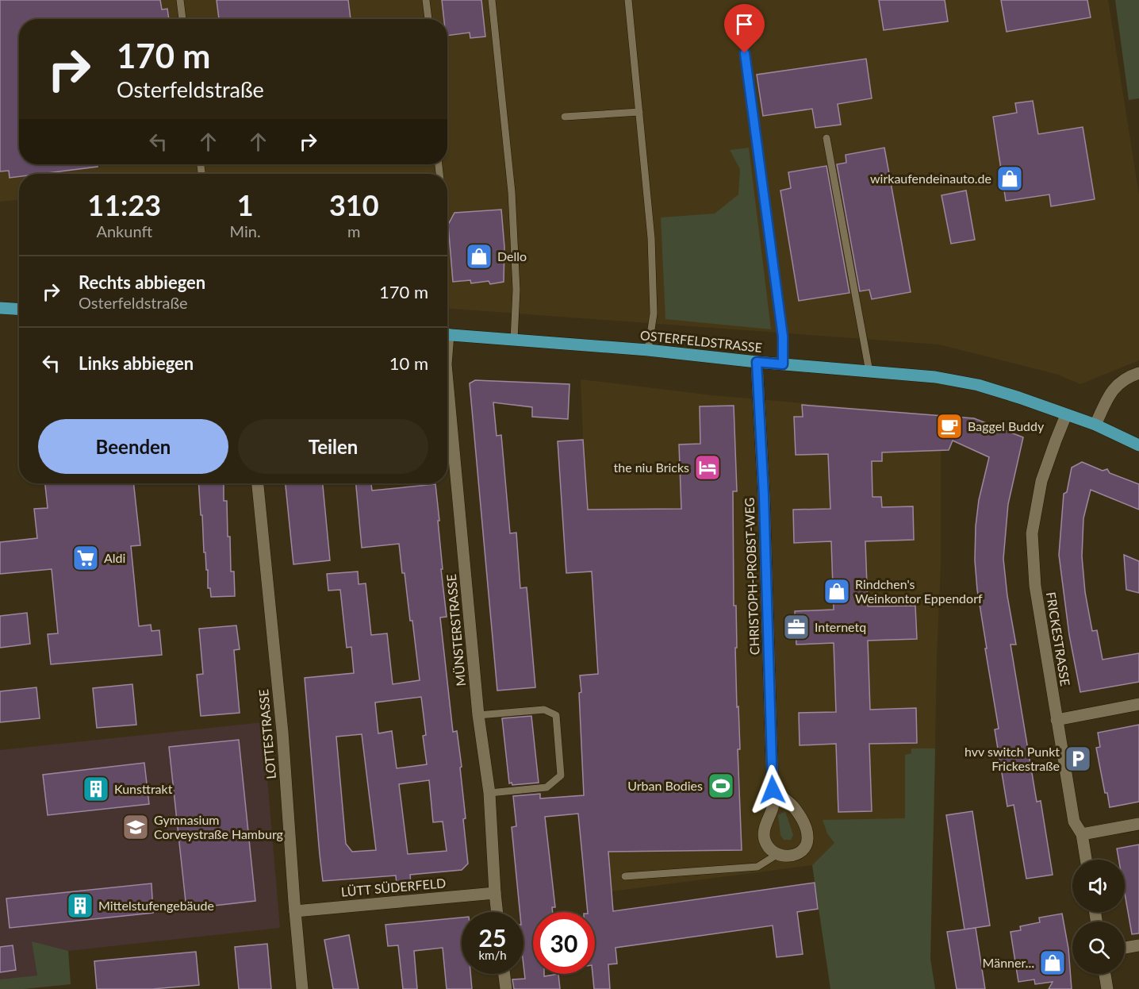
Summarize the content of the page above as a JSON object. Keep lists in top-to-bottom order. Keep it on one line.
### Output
{"streets":{"main road":["OSTERFELDSTRASSE"],"street":["CHRISTOPH-PROBST-WEG","MÜNSTERSTRASSE","FRICKESTRASSE","LOTTESTRASSE","LÜTT SÜDERFELD"]},"crossings":[["OSTERFELDSTRASSE","CHRISTOPH-PROBST-WEG"],["OSTERFELDSTRASSE","FRICKESTRASSE"],["MÜNSTERSTRASSE","LÜTT SÜDERFELD"],["LOTTESTRASSE","LÜTT SÜDERFELD"]],"places":{"shop":["wirkaufendeinauto.de","Dello","Rindchen's Weinkontor Eppendorf","Männer..."],"cafe":["Baggel Buddy"],"hotel":["the niu Bricks"],"supermarket":["Aldi"],"office":["Internetq"],"parking":["hvv switch Punkt Frickestraße"],"sports":["Urban Bodies"],"building":["Kunsttrakt","Mittelstufengebäude"],"school or university":["Gymnasium Corveystraße Hamburg"]},"page":{"turn":["170 m","Osterfeldstraße"],"eta":["11:23","Ankunft","1","Min.","310","m"],"list":[{"name":"Rechts abbiegen","note":"Osterfeldstraße","value":"170 m"},{"name":"Links abbiegen","value":"10 m"}],"buttons":["Beenden","Teilen"],"speed":"25 km/h","limit":"30"}}
